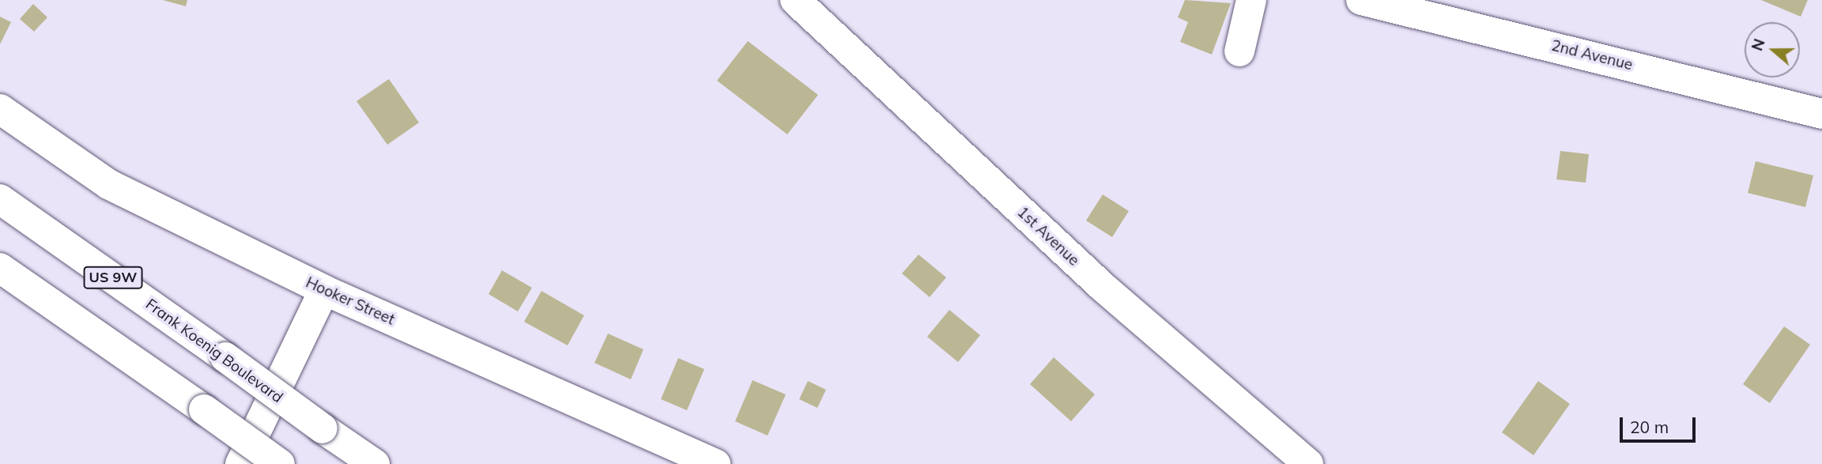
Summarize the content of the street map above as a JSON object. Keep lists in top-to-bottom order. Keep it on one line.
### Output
{"streets":{"street":["2nd Avenue","1st Avenue","US 9W","Hooker Street","Frank Koenig Boulevard"]},"scale_bar":"20 m","north":"left"}
